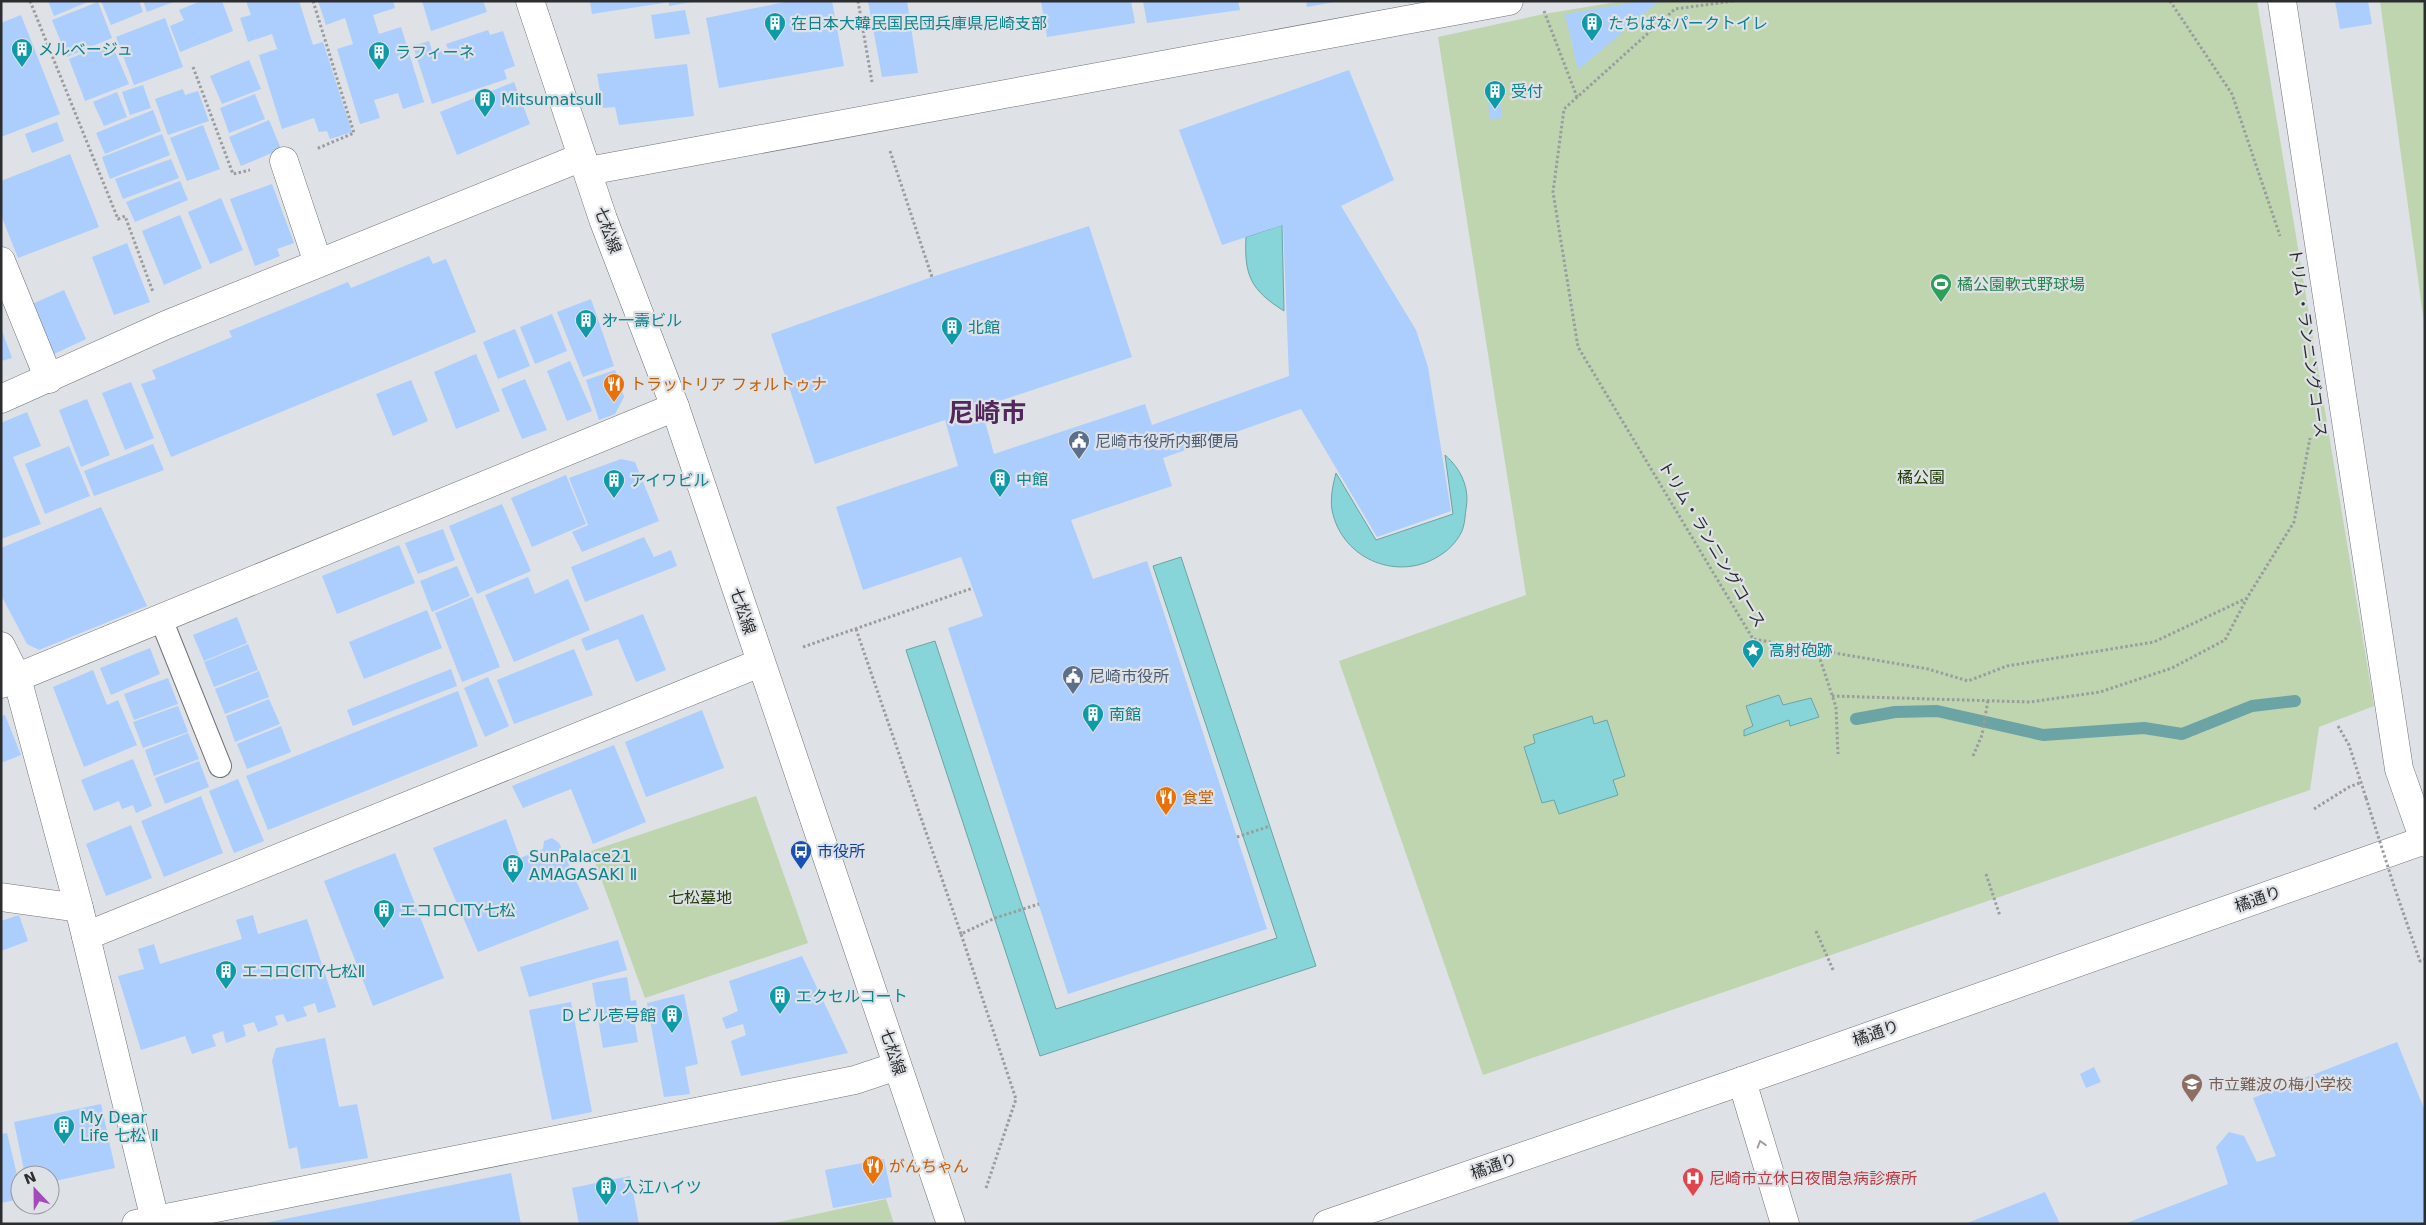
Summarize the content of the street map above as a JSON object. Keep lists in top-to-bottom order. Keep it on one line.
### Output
{"streets":{"street":["七松線","橘通り"],"path":["トリム・ランニングコース"]},"districts":["尼崎市"],"parks":["橘公園","七松墓地"],"places":{"building":["在日本大韓民国民団兵庫県尼崎支部","たちばなパークトイレ","メルベージュ","ラフィーネ","受付","MitsumatsuⅡ","㐧一壽ビル","北館","中館","アイワビル","南館","SunPalace21 AMAGASAKI Ⅱ","エコロCITY七松","エコロCITY七松Ⅱ","エクセルコート","Ｄビル壱号館","My Dear Life 七松 Ⅱ","入江ハイツ"],"sports":["橘公園軟式野球場"],"restaurant":["トラットリア フォルトゥナ","食堂","がんちゃん"],"public building":["尼崎市役所内郵便局","尼崎市役所"],"place":["高射砲跡"],"bus stop":["市役所"],"school or university":["市立難波の梅小学校"],"hospital":["尼崎市立休日夜間急病診療所"]},"north":"top"}
